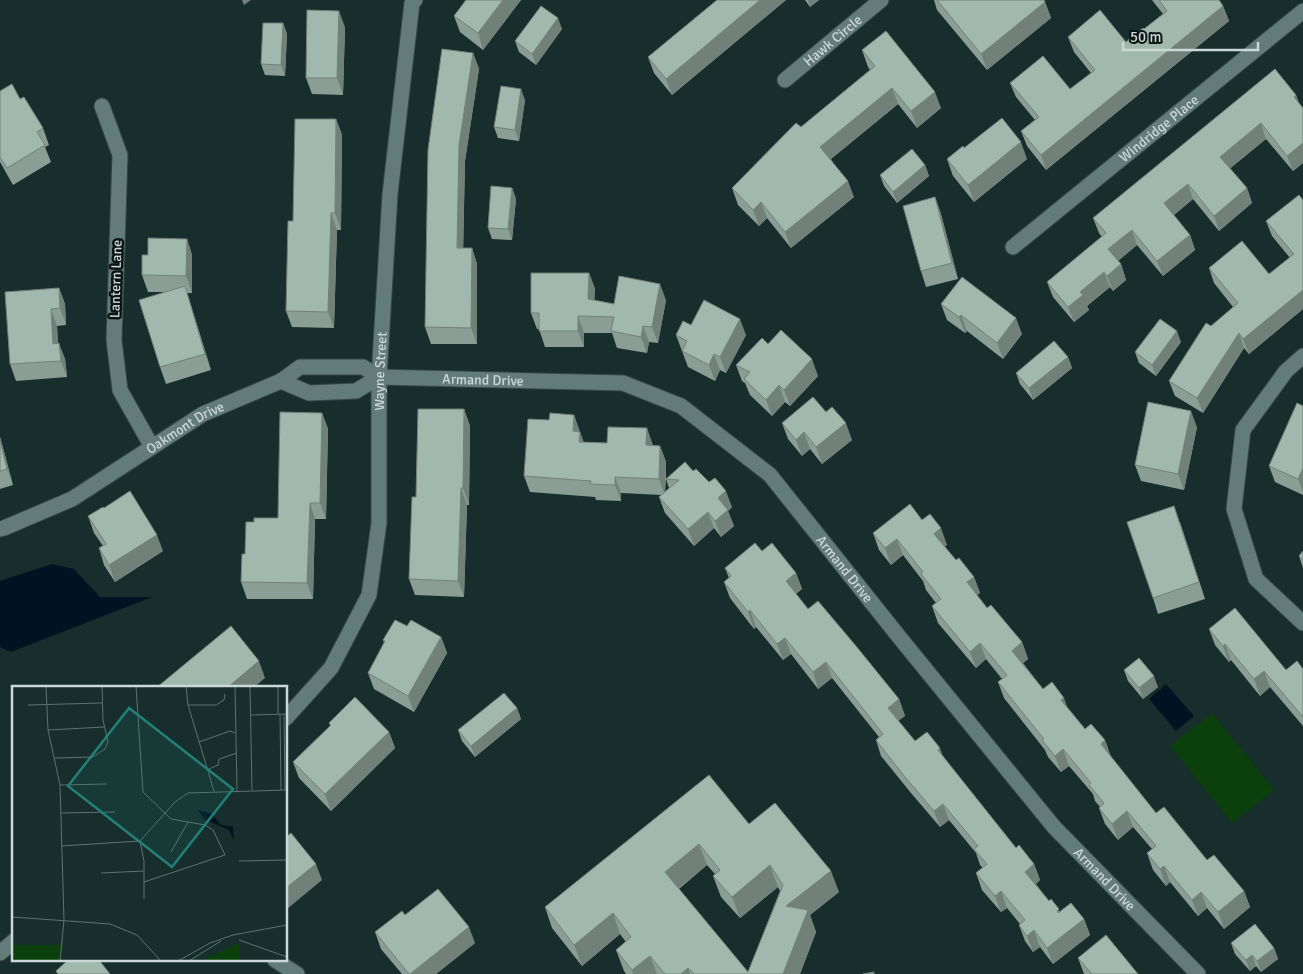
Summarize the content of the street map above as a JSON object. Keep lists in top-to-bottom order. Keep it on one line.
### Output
{"streets":{"street":["Hawk Circle","Windridge Place","Lantern Lane","Wayne Street","Armand Drive","Oakmont Drive"]},"crossings":[["Lantern Lane","Oakmont Drive"],["Wayne Street","Armand Drive"],["Wayne Street","Oakmont Drive"],["Armand Drive","Oakmont Drive"]],"scale_bar":"50 m"}
